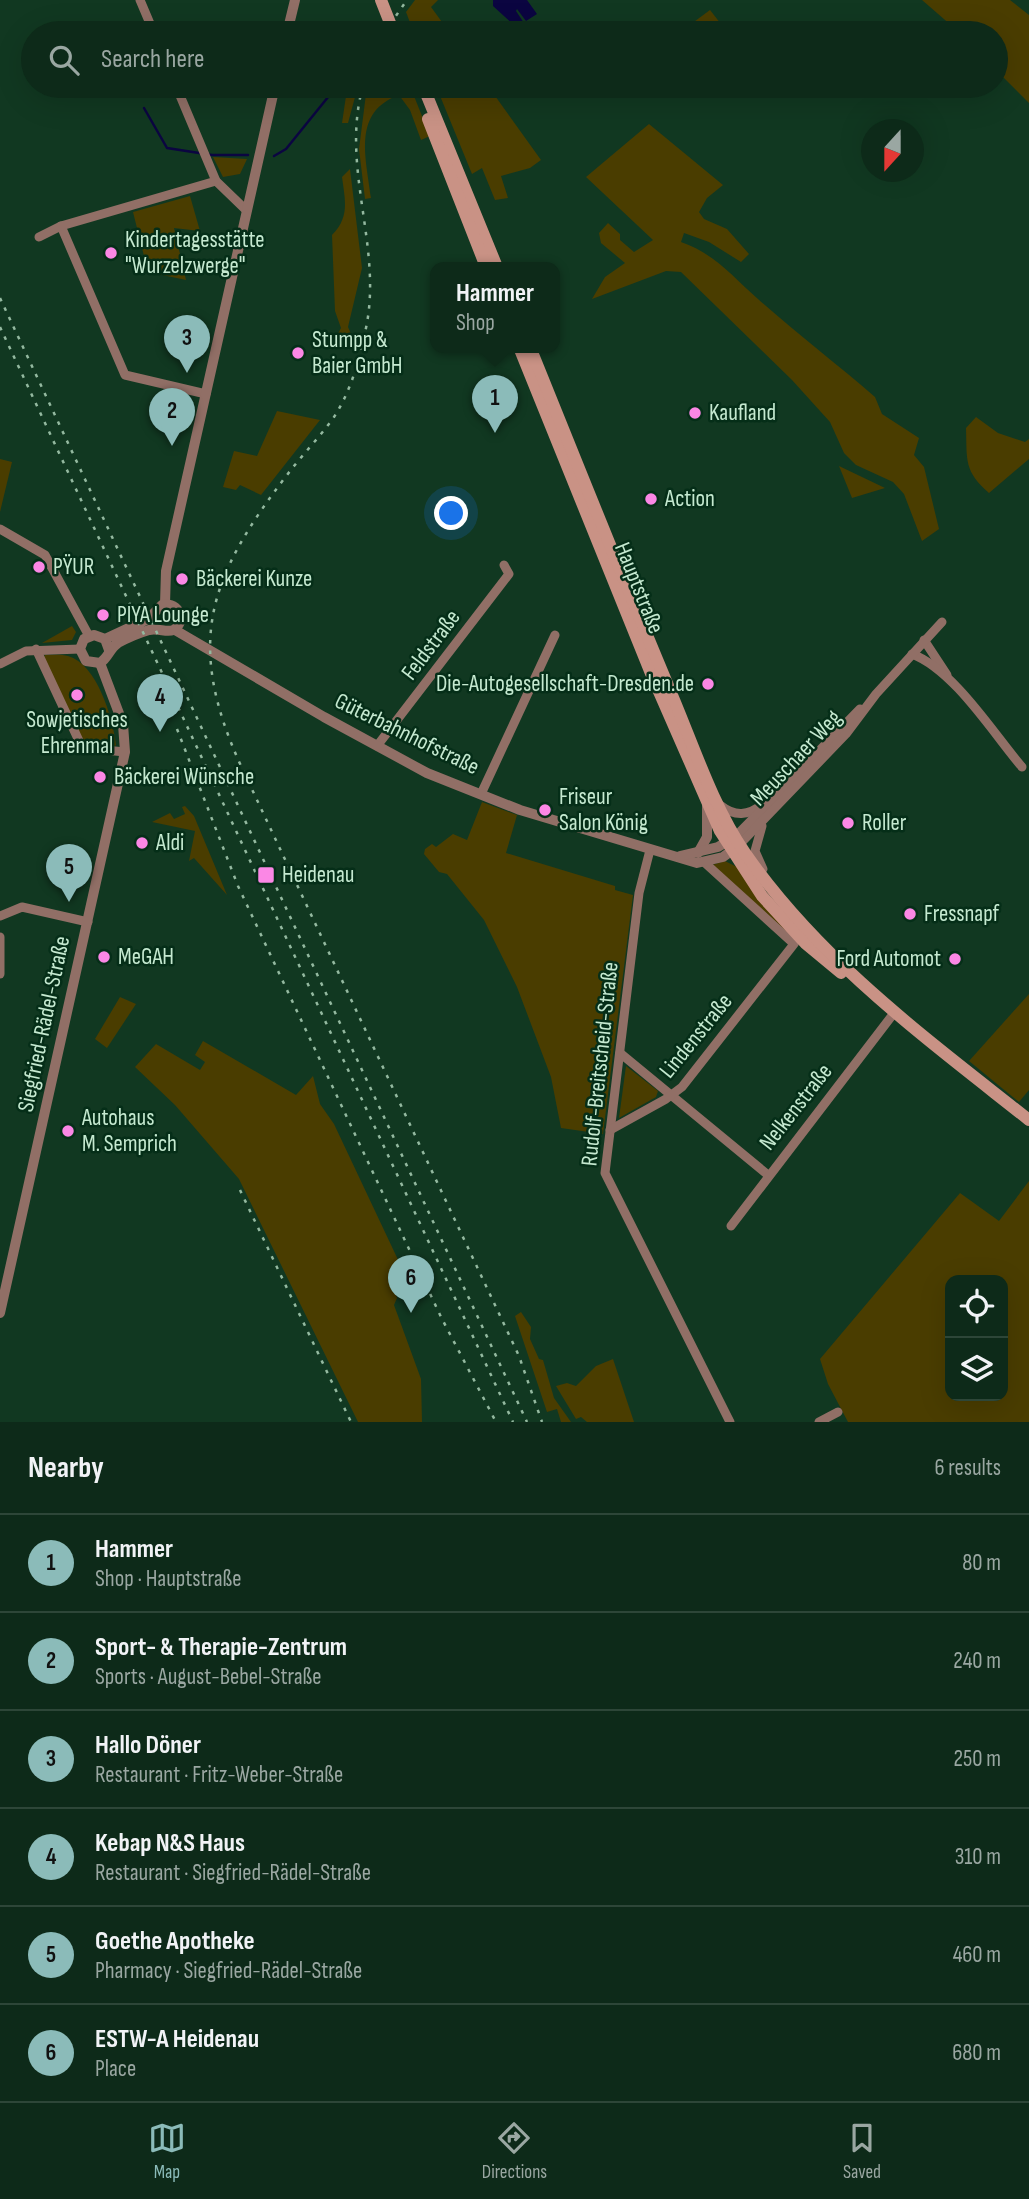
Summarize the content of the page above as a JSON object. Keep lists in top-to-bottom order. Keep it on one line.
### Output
{"streets":{"main road":["Hauptstraße"],"street":["Feldstraße","Güterbahnhofstraße","Meuschaer Weg","Siegfried-Rädel-Straße","Lindenstraße","Rudolf-Breitscheid-Straße","Nelkenstraße"]},"crossings":[["Hauptstraße","Güterbahnhofstraße"],["Hauptstraße","Meuschaer Weg"],["Feldstraße","Güterbahnhofstraße"],["Güterbahnhofstraße","Meuschaer Weg"],["Güterbahnhofstraße","Lindenstraße"],["Güterbahnhofstraße","Rudolf-Breitscheid-Straße"],["Lindenstraße","Rudolf-Breitscheid-Straße"]],"places":{"other":["Kindertagesstätte \"Wurzelzwerge\"","Stumpp & Baier GmbH","Kaufland","Action","PŸUR","Bäckerei Kunze","PIYA Lounge","Die-Autogesellschaft-Dresden.de","Sowjetisches Ehrenmal","Bäckerei Wünsche","Friseur Salon König","Roller","Aldi","Fressnapf","MeGAH","Ford Automot","Autohaus M. Semprich"],"transit":["Heidenau"]},"north":"bottom","page":{"search":"Search here","popup":["Hammer","Shop"],"pins":["3","1","2","4","5","6"],"heading":["Nearby","6 results"],"list":[{"mark":"1","name":"Hammer","note":"Shop · Hauptstraße","value":"80 m"},{"mark":"2","name":"Sport- & Therapie-Zentrum","note":"Sports · August-Bebel-Straße","value":"240 m"},{"mark":"3","name":"Hallo Döner","note":"Restaurant · Fritz-Weber-Straße","value":"250 m"},{"mark":"4","name":"Kebap N&S Haus","note":"Restaurant · Siegfried-Rädel-Straße","value":"310 m"},{"mark":"5","name":"Goethe Apotheke","note":"Pharmacy · Siegfried-Rädel-Straße","value":"460 m"},{"mark":"6","name":"ESTW-A Heidenau","note":"Place","value":"680 m"}],"nav":["Map","Directions","Saved"]}}
